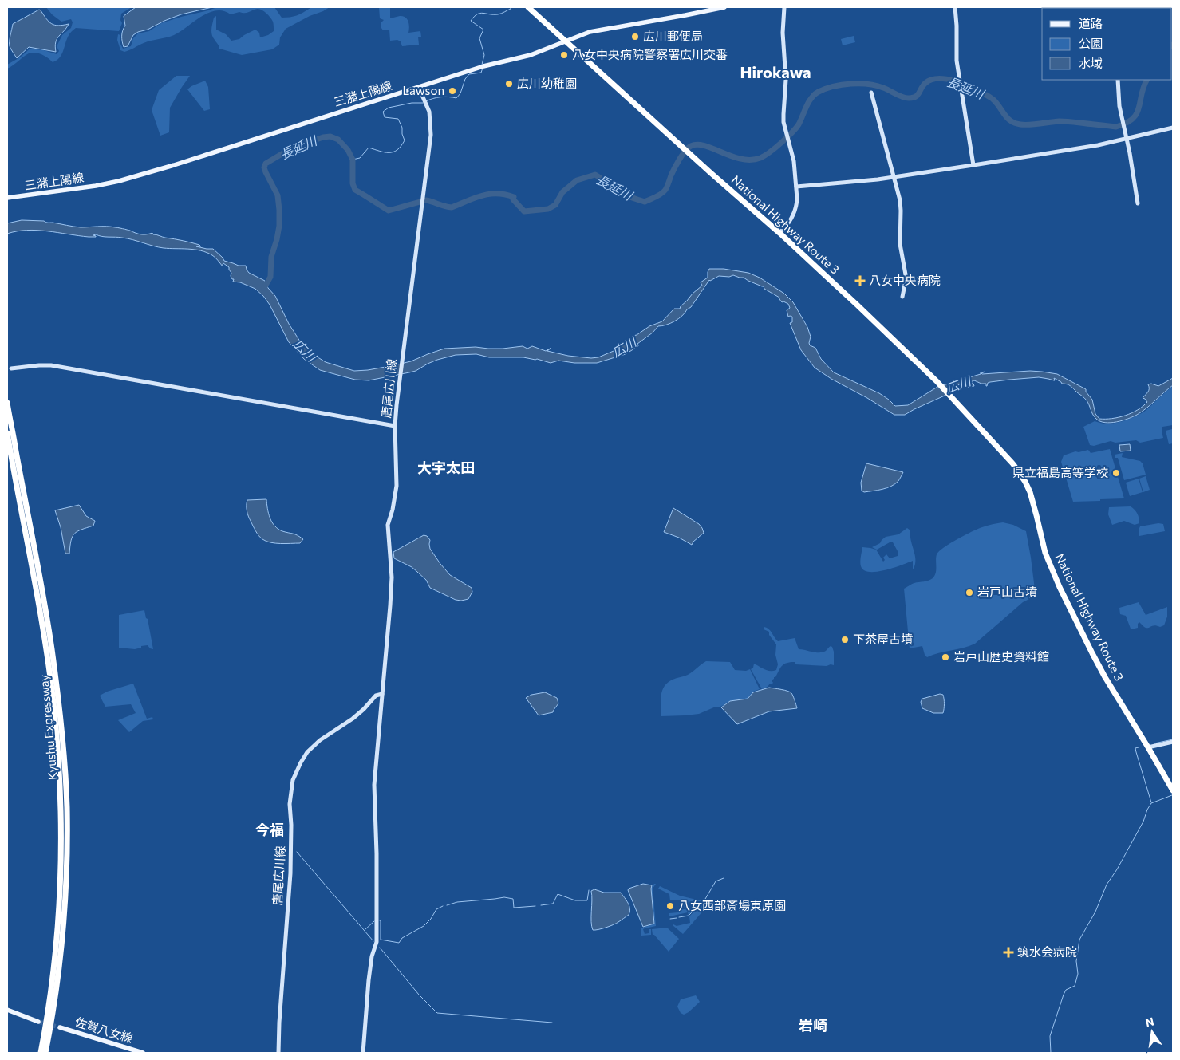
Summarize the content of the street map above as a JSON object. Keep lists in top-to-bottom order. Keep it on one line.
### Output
{"streets":{"highway":["National Highway Route 3","Kyushu Expressway"],"main road":["三潴上陽線","佐賀八女線"],"street":["唐尾広川線"]},"crossings":[["三潴上陽線","National Highway Route 3"],["三潴上陽線","唐尾広川線"]],"districts":["Hirokawa","大字太田","今福","岩崎"],"water":["長延川","広川"],"places":{"other":["広川郵便局","八女中央病院警察署広川交番","広川幼稚園","Lawson","県立福島高等学校","岩戸山古墳","下茶屋古墳","岩戸山歴史資料館","八女西部斎場東原園"],"health":["八女中央病院","筑水会病院"]},"legend":["道路","公園","水域"],"north":"top"}
